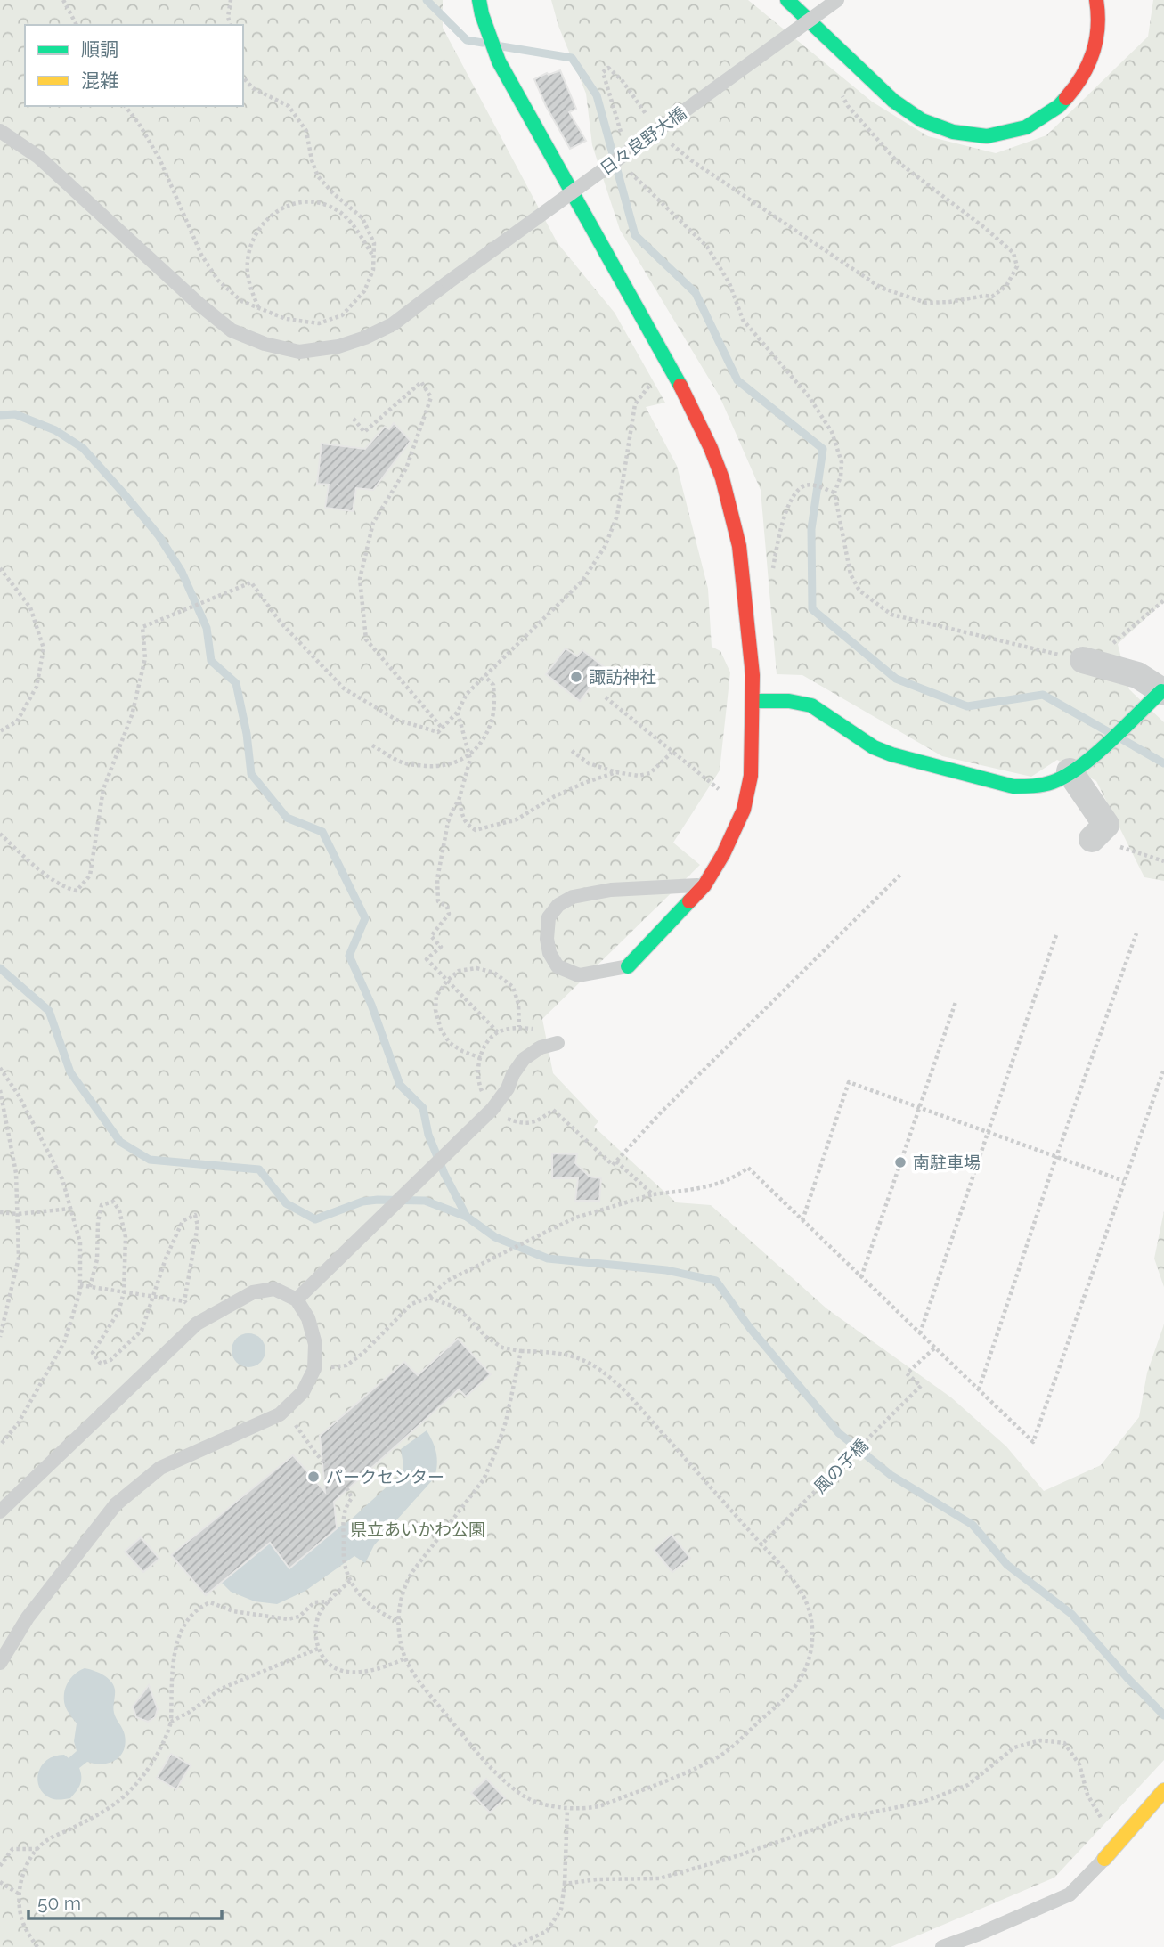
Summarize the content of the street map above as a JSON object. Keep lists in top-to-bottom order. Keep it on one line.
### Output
{"streets":{"lane":["日々良野大橋"],"path":["風の子橋"]},"parks":["県立あいかわ公園"],"places":["諏訪神社","南駐車場","パークセンター"],"legend":["順調","混雑"],"scale_bar":"50 m"}
